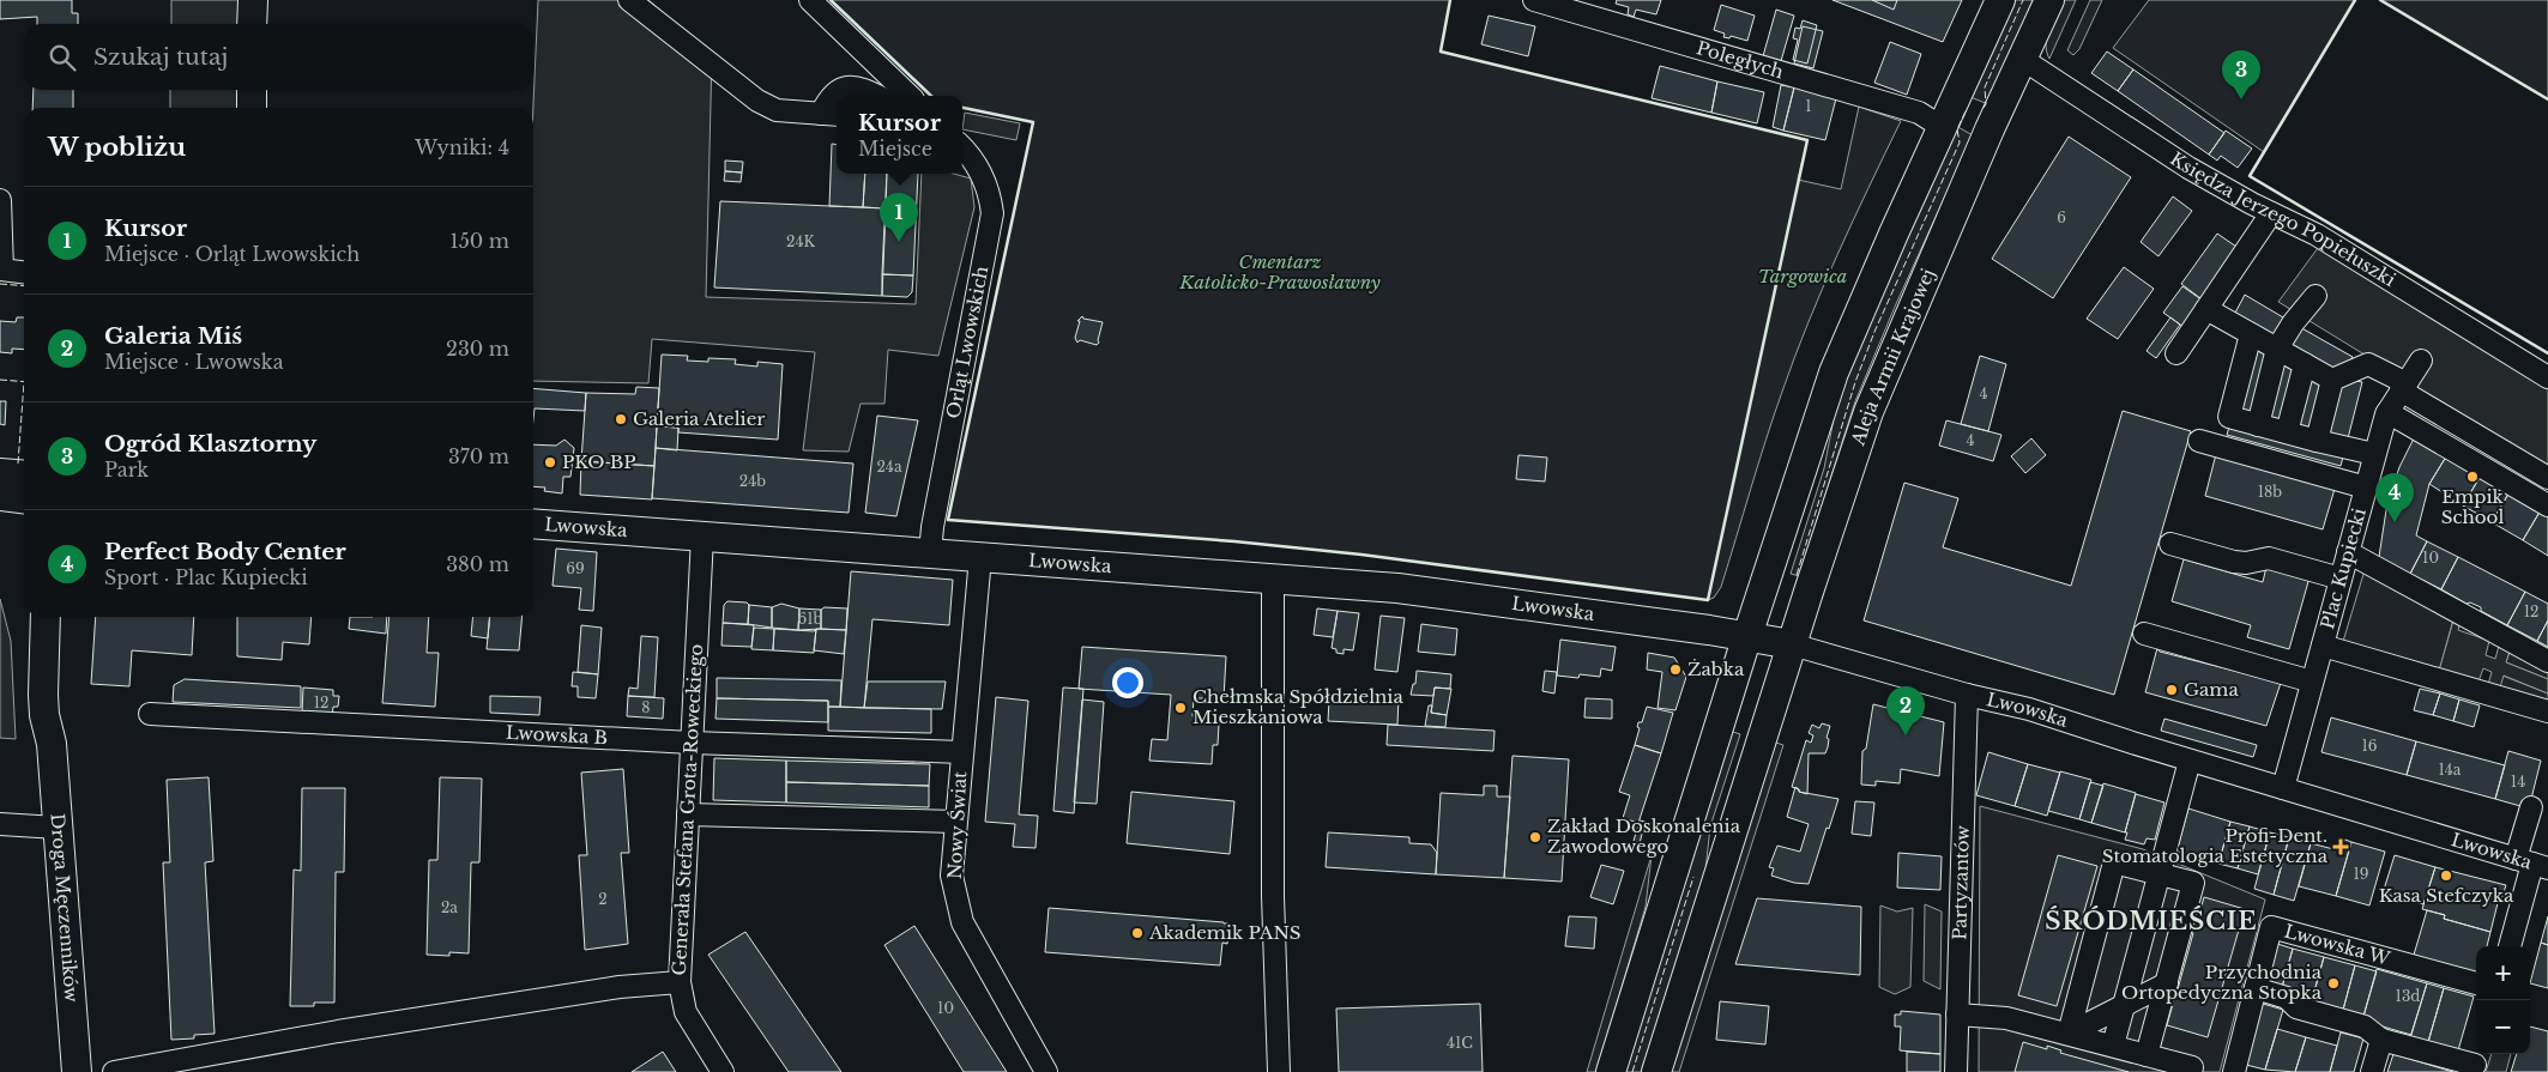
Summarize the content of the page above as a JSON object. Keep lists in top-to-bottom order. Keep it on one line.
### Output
{"streets":{"main road":["Aleja Armii Krajowej","Lwowska","Droga Męczenników"],"street":["Poległych","Księdza Jerzego Popiełuszki","Orląt Lwowskich","Plac Kupiecki","Lwowska B","Generała Stefana Grota-Roweckiego","Nowy Świat","Partyzantów","Lwowska W"]},"crossings":[["Księdza Jerzego Popiełuszki","Aleja Armii Krajowej"],["Orląt Lwowskich","Lwowska"],["Aleja Armii Krajowej","Lwowska"],["Lwowska","Plac Kupiecki"],["Lwowska","Generała Stefana Grota-Roweckiego"],["Lwowska","Nowy Świat"],["Lwowska","Partyzantów"],["Lwowska B","Generała Stefana Grota-Roweckiego"],["Lwowska B","Nowy Świat"]],"districts":["ŚRÓDMIEŚCIE"],"parks":["Cmentarz Katolicko-Prawosławny","Targowica"],"places":{"other":["Galeria Atelier","PKO BP","Empik School","Żabka","Gama","Chełmska Spółdzielnia Mieszkaniowa","Zakład Doskonalenia Zawodowego","Kasa Stefczyka","Akademik PANS","Przychodnia Ortopedyczna Stopka"],"health":["Profi-Dent. Stomatologia Estetyczna"]},"house_numbers":["1","6","24K","4","4","24a","24b","18b","10","69","12","61b","12","8","16","14a","14","19","2","2a","13d","10","41C"],"page":{"search":"Szukaj tutaj","pins":["3","1","4","2"],"popup":["Kursor","Miejsce"],"heading":["W pobliżu","Wyniki: 4"],"list":[{"mark":"1","name":"Kursor","note":"Miejsce · Orląt Lwowskich","value":"150 m"},{"mark":"2","name":"Galeria Miś","note":"Miejsce · Lwowska","value":"230 m"},{"mark":"3","name":"Ogród Klasztorny","note":"Park","value":"370 m"},{"mark":"4","name":"Perfect Body Center","note":"Sport · Plac Kupiecki","value":"380 m"}],"map_buttons":["+","−"]}}
